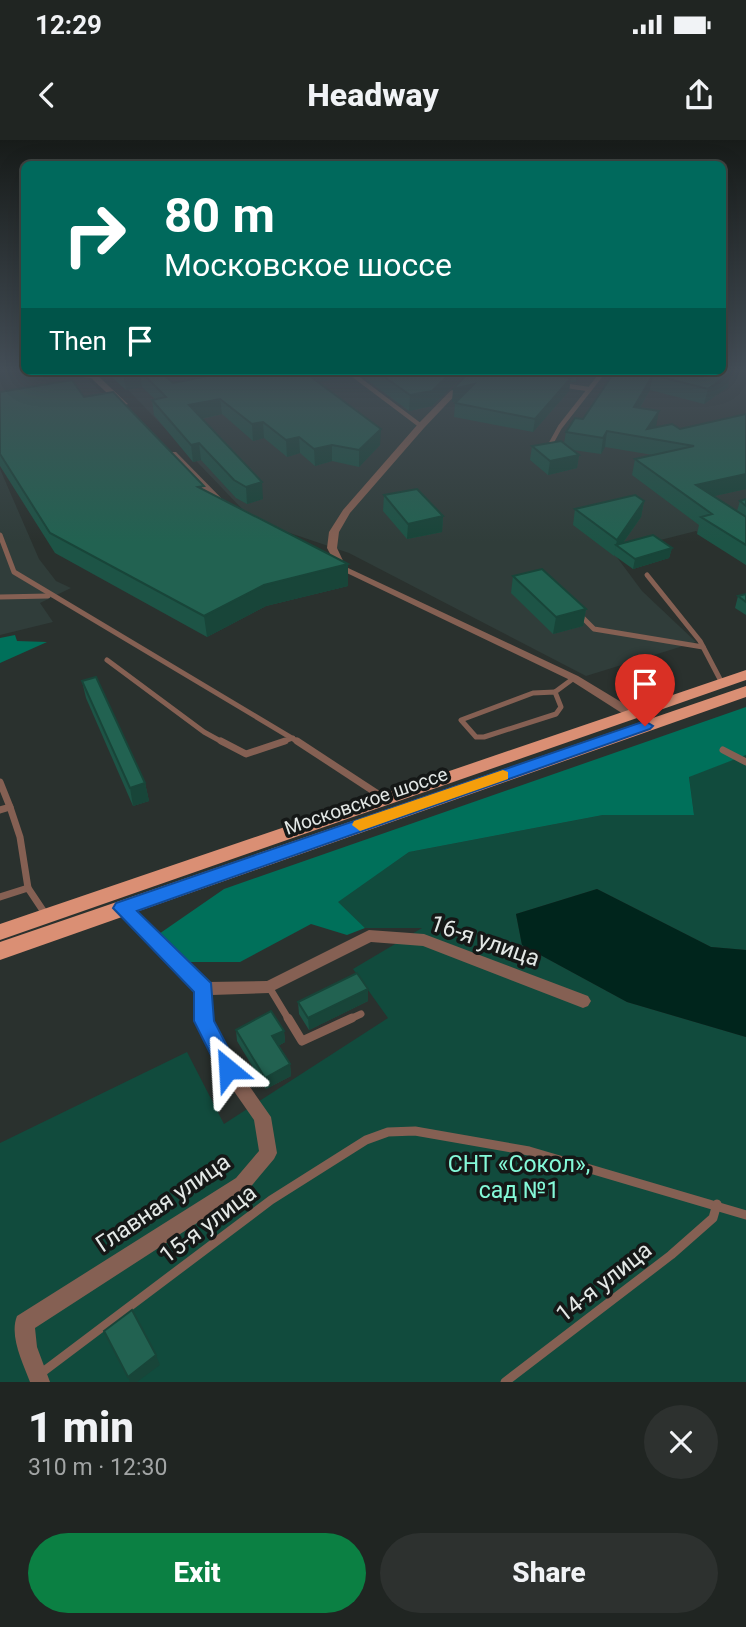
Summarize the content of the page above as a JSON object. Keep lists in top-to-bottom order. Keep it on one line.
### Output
{"streets":{"main road":["Московское шоссе"],"street":["16-я улица","Главная улица"],"lane":["15-я улица","14-я улица"]},"crossings":[["Главная улица","15-я улица"],["15-я улица","14-я улица"]],"parks":["СНТ «Сокол», сад №1"],"page":{"status":"12:29","header":"Headway","turn":["80 m","Московское шоссе"],"then":"Then","heading":["1 min","310 m · 12:30"],"buttons":["Exit","Share"]}}
